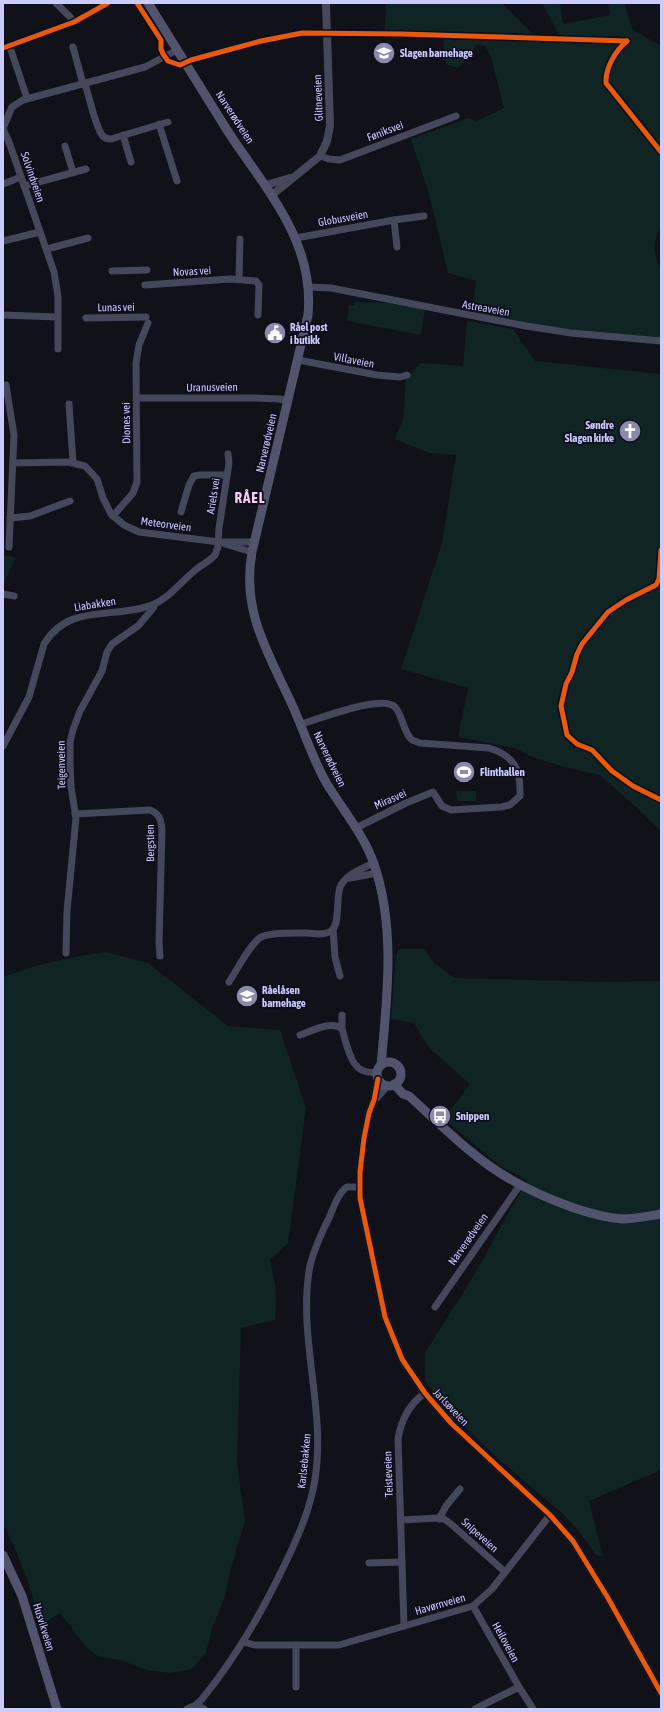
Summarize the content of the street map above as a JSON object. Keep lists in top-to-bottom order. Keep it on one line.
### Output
{"streets":{"main road":["Narverødveien","Husvikveien"],"street":["Glitneveien","Føniksvei","Solvindveien","Globusveien","Novas vei","Lunas vei","Astreaveien","Villaveien","Uranusveien","Diones vei","Ariels vei","Meteorveien","Liabakken","Teigenveien","Mirasvei","Bergstien","Jarlsøveien","Karlsebakken","Teisteveien","Snipeveien","Havørnveien","Heiloveien"]},"crossings":[["Glitneveien","Narverødveien"],["Glitneveien","Føniksvei"],["Narverødveien","Solvindveien"],["Narverødveien","Globusveien"],["Narverødveien","Astreaveien"],["Narverødveien","Villaveien"],["Narverødveien","Uranusveien"],["Narverødveien","Mirasvei"],["Narverødveien","Jarlsøveien"],["Lunas vei","Diones vei"],["Uranusveien","Diones vei"],["Diones vei","Meteorveien"],["Ariels vei","Meteorveien"],["Ariels vei","Liabakken"],["Meteorveien","Liabakken"],["Liabakken","Teigenveien"],["Teigenveien","Bergstien"],["Jarlsøveien","Karlsebakken"],["Jarlsøveien","Teisteveien"],["Jarlsøveien","Havørnveien"],["Karlsebakken","Havørnveien"],["Teisteveien","Havørnveien"],["Snipeveien","Havørnveien"],["Havørnveien","Heiloveien"]],"districts":["RÅEL"],"places":{"school or university":["Slagen barnehage","Råelåsen barnehage"],"public building":["Råel post i butikk"],"church":["Søndre Slagen kirke"],"sports":["Flinthallen"],"bus stop":["Snippen"]}}
